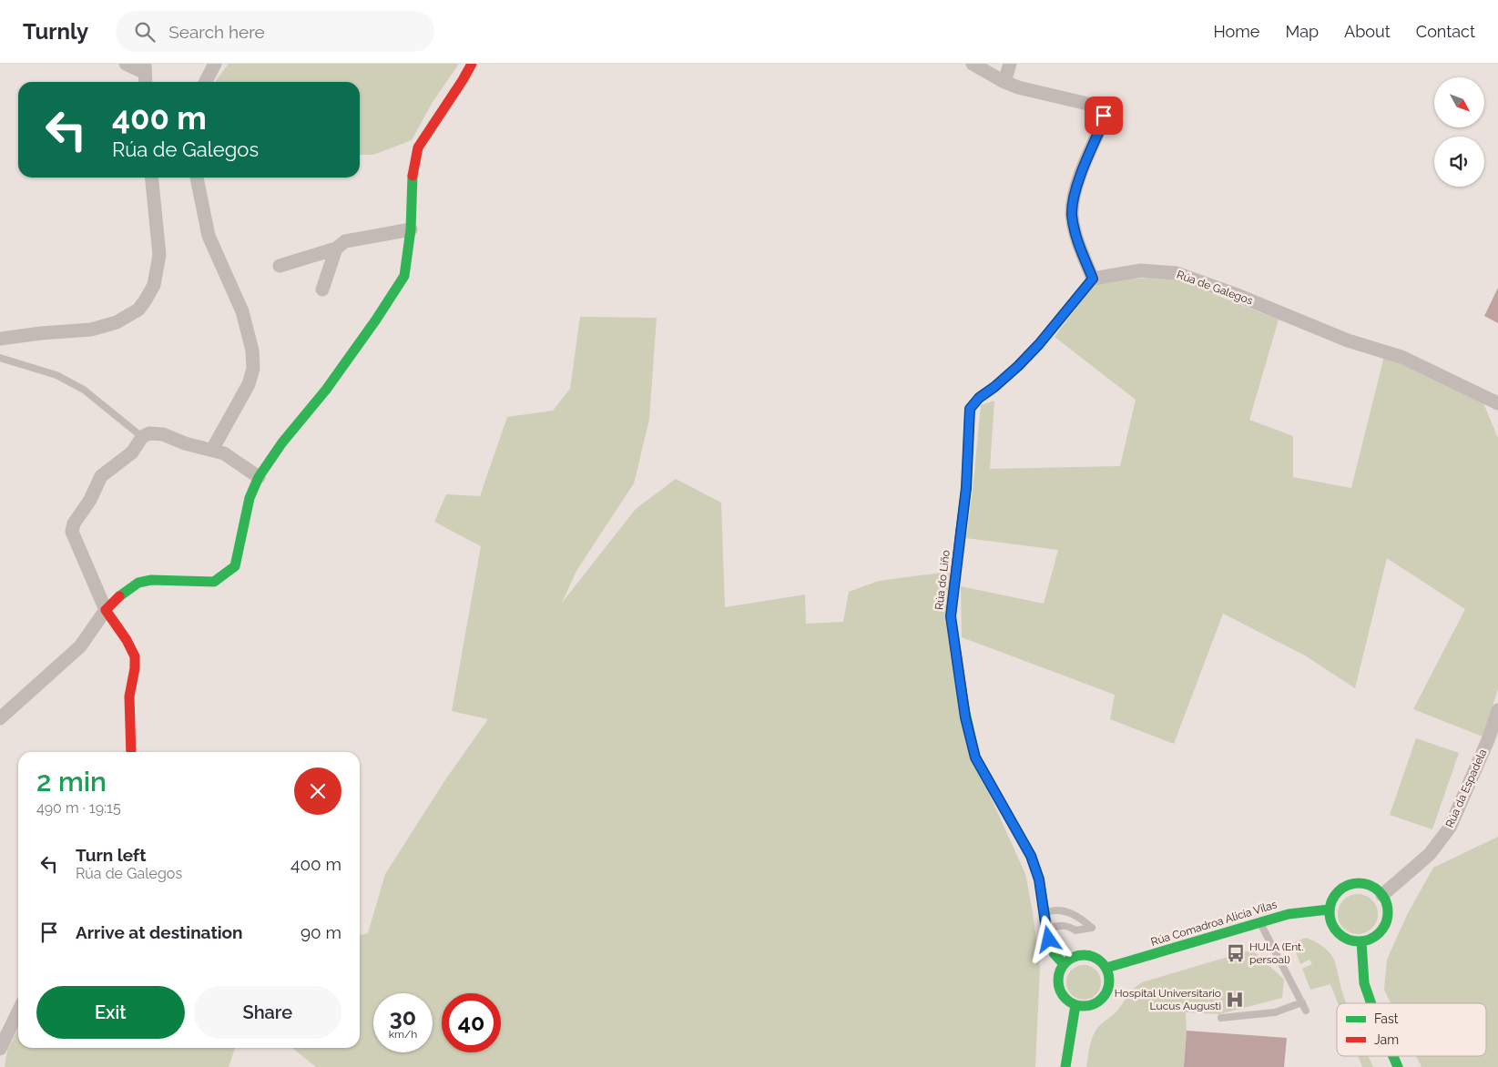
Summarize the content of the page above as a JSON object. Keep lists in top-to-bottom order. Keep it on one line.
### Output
{"streets":{"street":["Rúa de Galegos","Rúa do Liño","Rúa da Espadela","Rúa Comadroa Alicia Vilas"]},"crossings":[["Rúa de Galegos","Rúa do Liño"],["Rúa do Liño","Rúa Comadroa Alicia Vilas"],["Rúa da Espadela","Rúa Comadroa Alicia Vilas"]],"places":{"bus stop":["HULA (Ent. persoal)"],"hospital":["Hospital Universitario Lucus Augusti"]},"legend":["Fast","Jam"],"north":"bottom right","page":{"header":"Turnly","search":"Search here","nav":["Home","Map","About","Contact"],"turn":["400 m","Rúa de Galegos"],"heading":["2 min","490 m · 19:15"],"list":[{"name":"Turn left","note":"Rúa de Galegos","value":"400 m"},{"name":"Arrive at destination","value":"90 m"}],"buttons":["Exit","Share"],"speed":"30 km/h","limit":"40"}}
